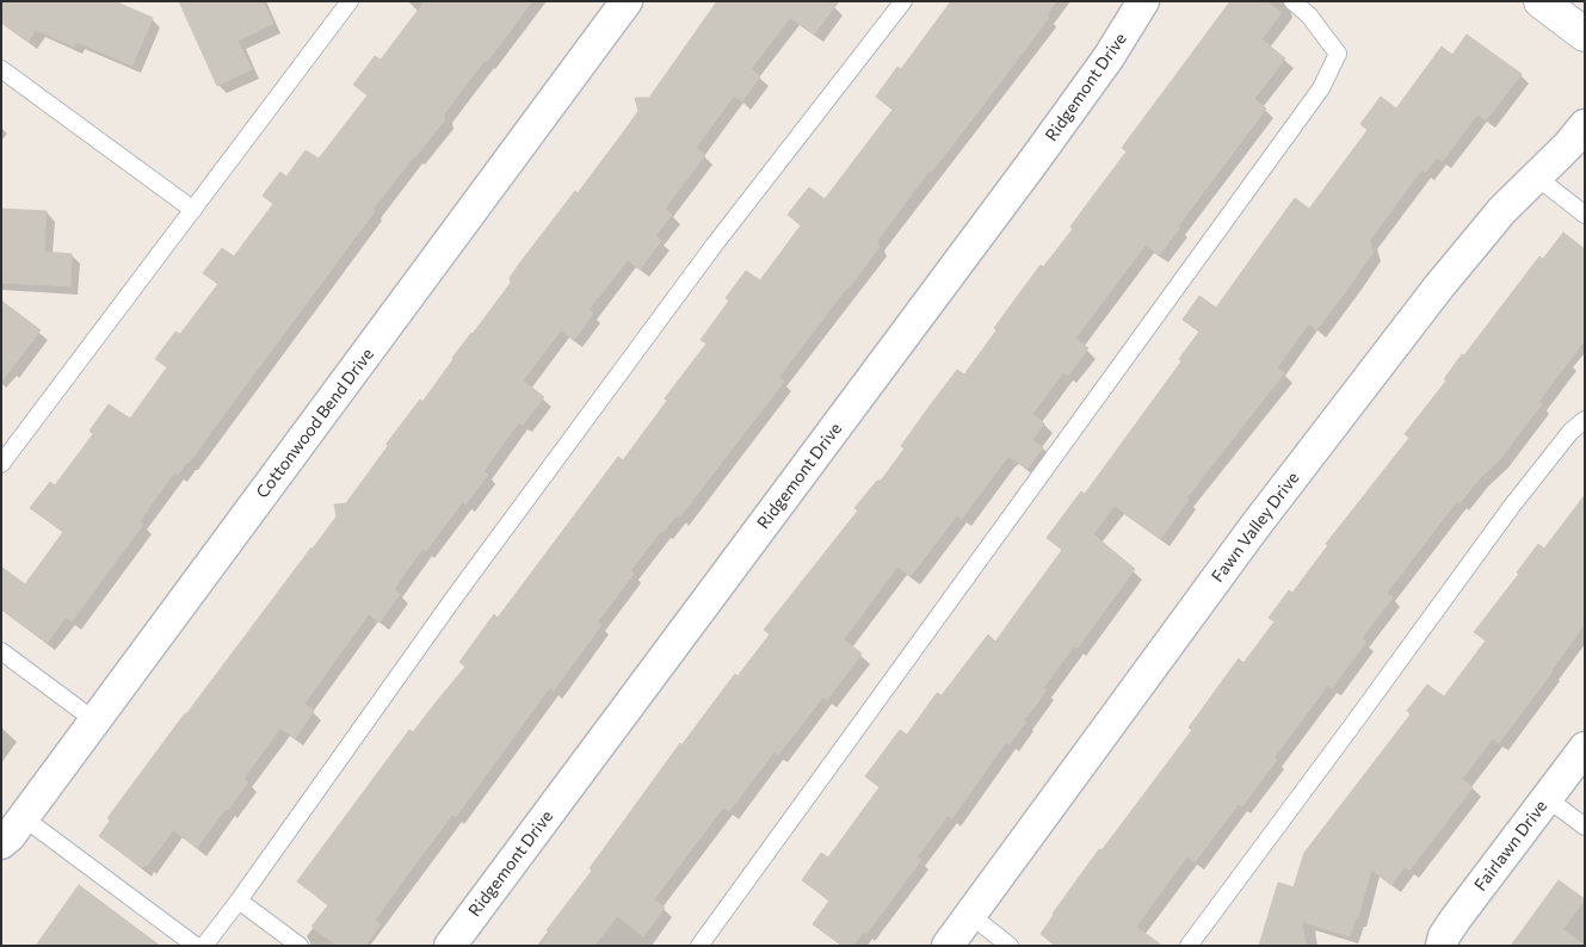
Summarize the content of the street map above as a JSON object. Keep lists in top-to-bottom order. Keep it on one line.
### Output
{"streets":{"street":["Ridgemont Drive","Cottonwood Bend Drive","Fawn Valley Drive","Fairlawn Drive"]}}
